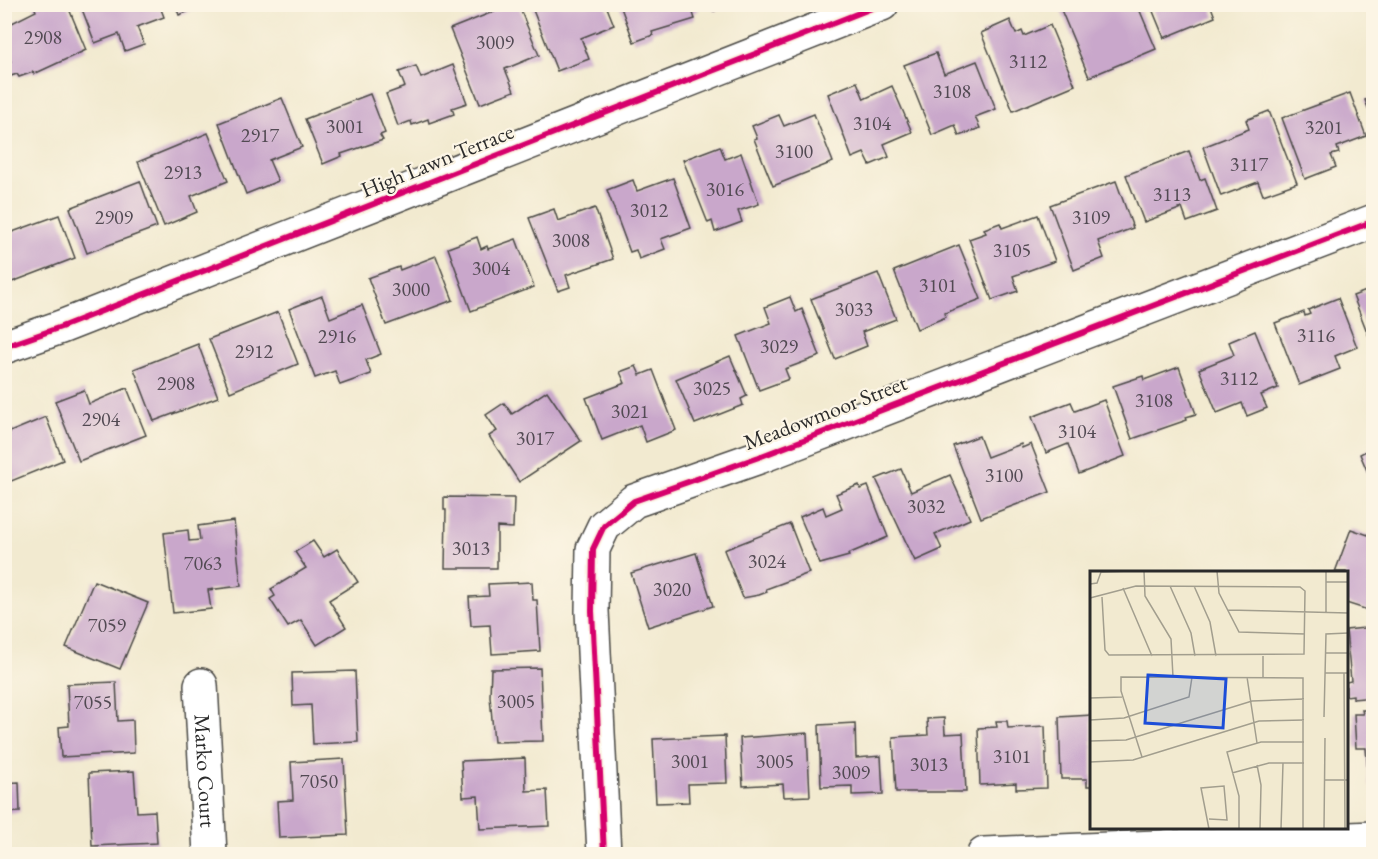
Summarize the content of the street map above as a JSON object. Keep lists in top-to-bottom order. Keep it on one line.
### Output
{"streets":{"street":["High Lawn Terrace","Meadowmoor Street","Marko Court"]},"house_numbers":["2908","3009","3112","3108","3104","3001","3201","2917","3100","3117","2913","3016","3113","3012","2909","3109","3008","3105","3004","3101","3000","3033","3116","2916","3029","2912","3112","2908","3025","3108","3021","2904","3104","3017","3100","3032","3013","3024","7063","3020","7059","3005","7055","3101","3001","3005","3013","3009","7050"]}
